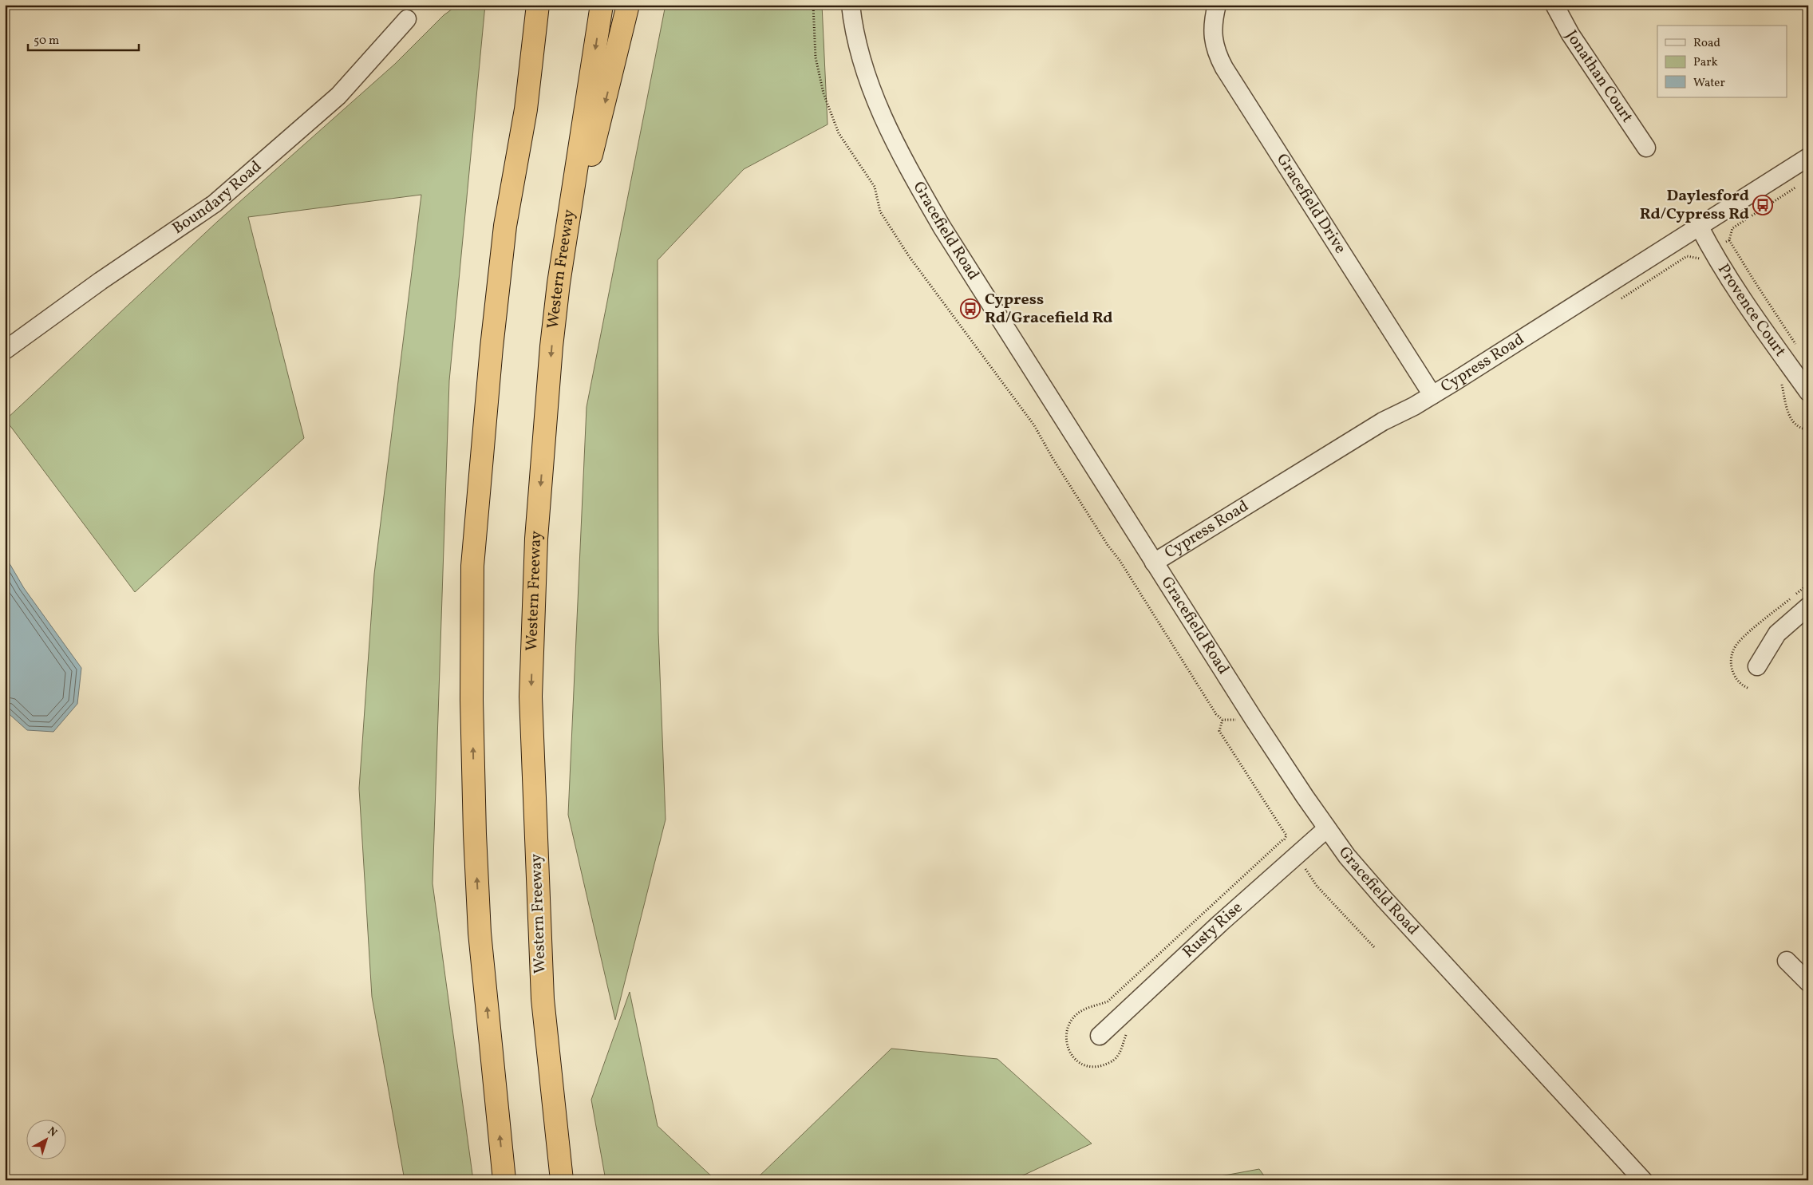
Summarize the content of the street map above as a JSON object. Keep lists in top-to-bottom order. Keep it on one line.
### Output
{"streets":{"highway":["Western Freeway"],"street":["Jonathan Court","Boundary Road","Gracefield Drive","Gracefield Road","Provence Court","Cypress Road","Rusty Rise"]},"crossings":[["Gracefield Drive","Cypress Road"],["Gracefield Road","Cypress Road"],["Gracefield Road","Rusty Rise"],["Provence Court","Cypress Road"]],"places":{"bus stop":["Daylesford Rd/Cypress Rd","Cypress Rd/Gracefield Rd"]},"legend":["Road","Park","Water"],"scale_bar":"50 m","north":"top right"}
